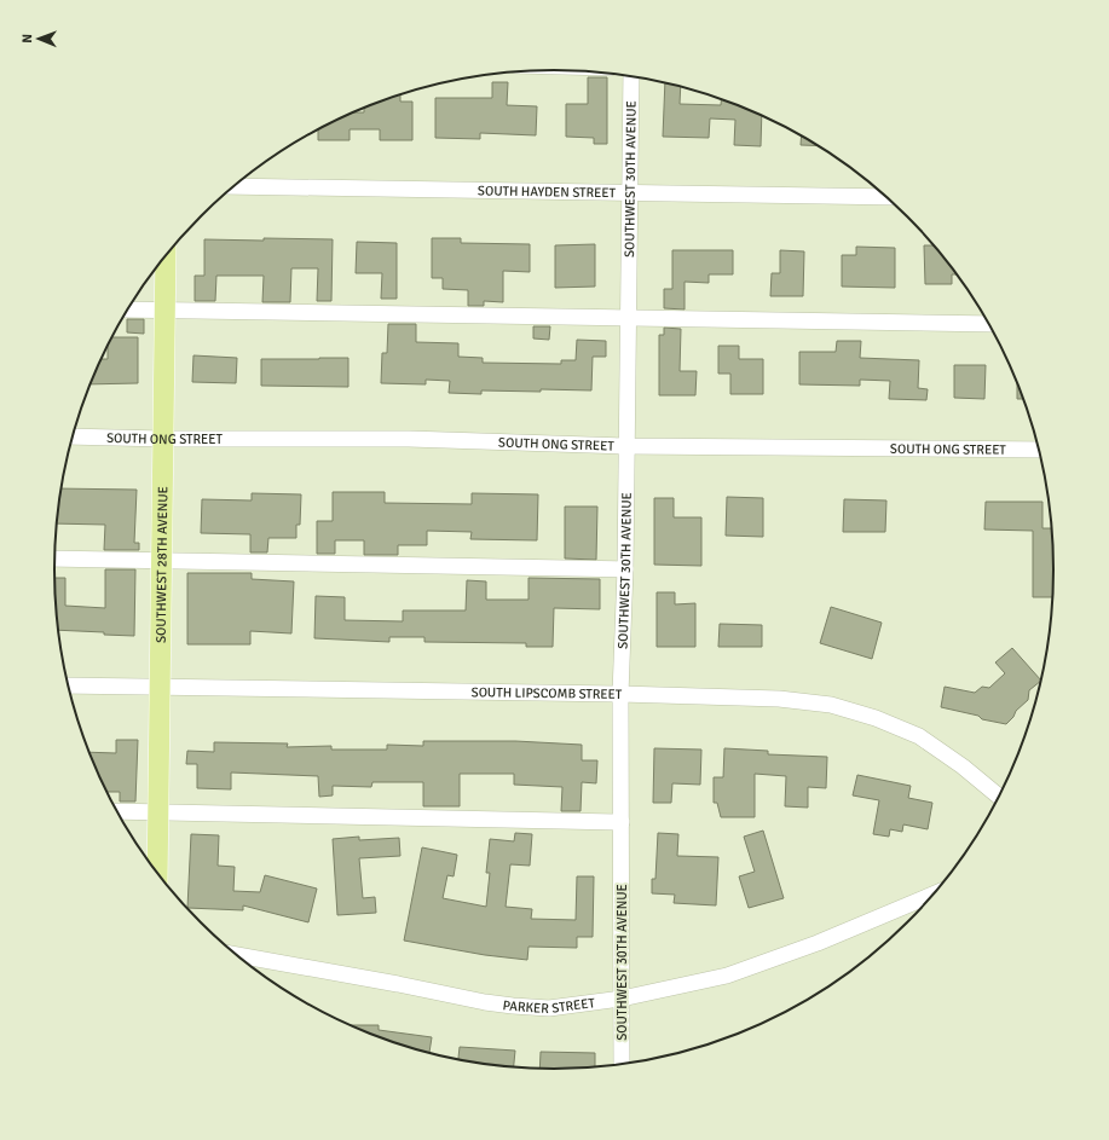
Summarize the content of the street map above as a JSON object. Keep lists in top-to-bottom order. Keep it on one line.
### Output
{"streets":{"main road":["SOUTHWEST 28TH AVENUE"],"street":["SOUTHWEST 30TH AVENUE","SOUTH HAYDEN STREET","SOUTH ONG STREET","SOUTH LIPSCOMB STREET","PARKER STREET"]},"crossings":[["SOUTHWEST 30TH AVENUE","SOUTH HAYDEN STREET"],["SOUTHWEST 30TH AVENUE","SOUTH ONG STREET"],["SOUTHWEST 30TH AVENUE","SOUTH LIPSCOMB STREET"],["SOUTHWEST 30TH AVENUE","PARKER STREET"],["SOUTH ONG STREET","SOUTHWEST 28TH AVENUE"],["SOUTHWEST 28TH AVENUE","SOUTH LIPSCOMB STREET"]],"north":"left"}
